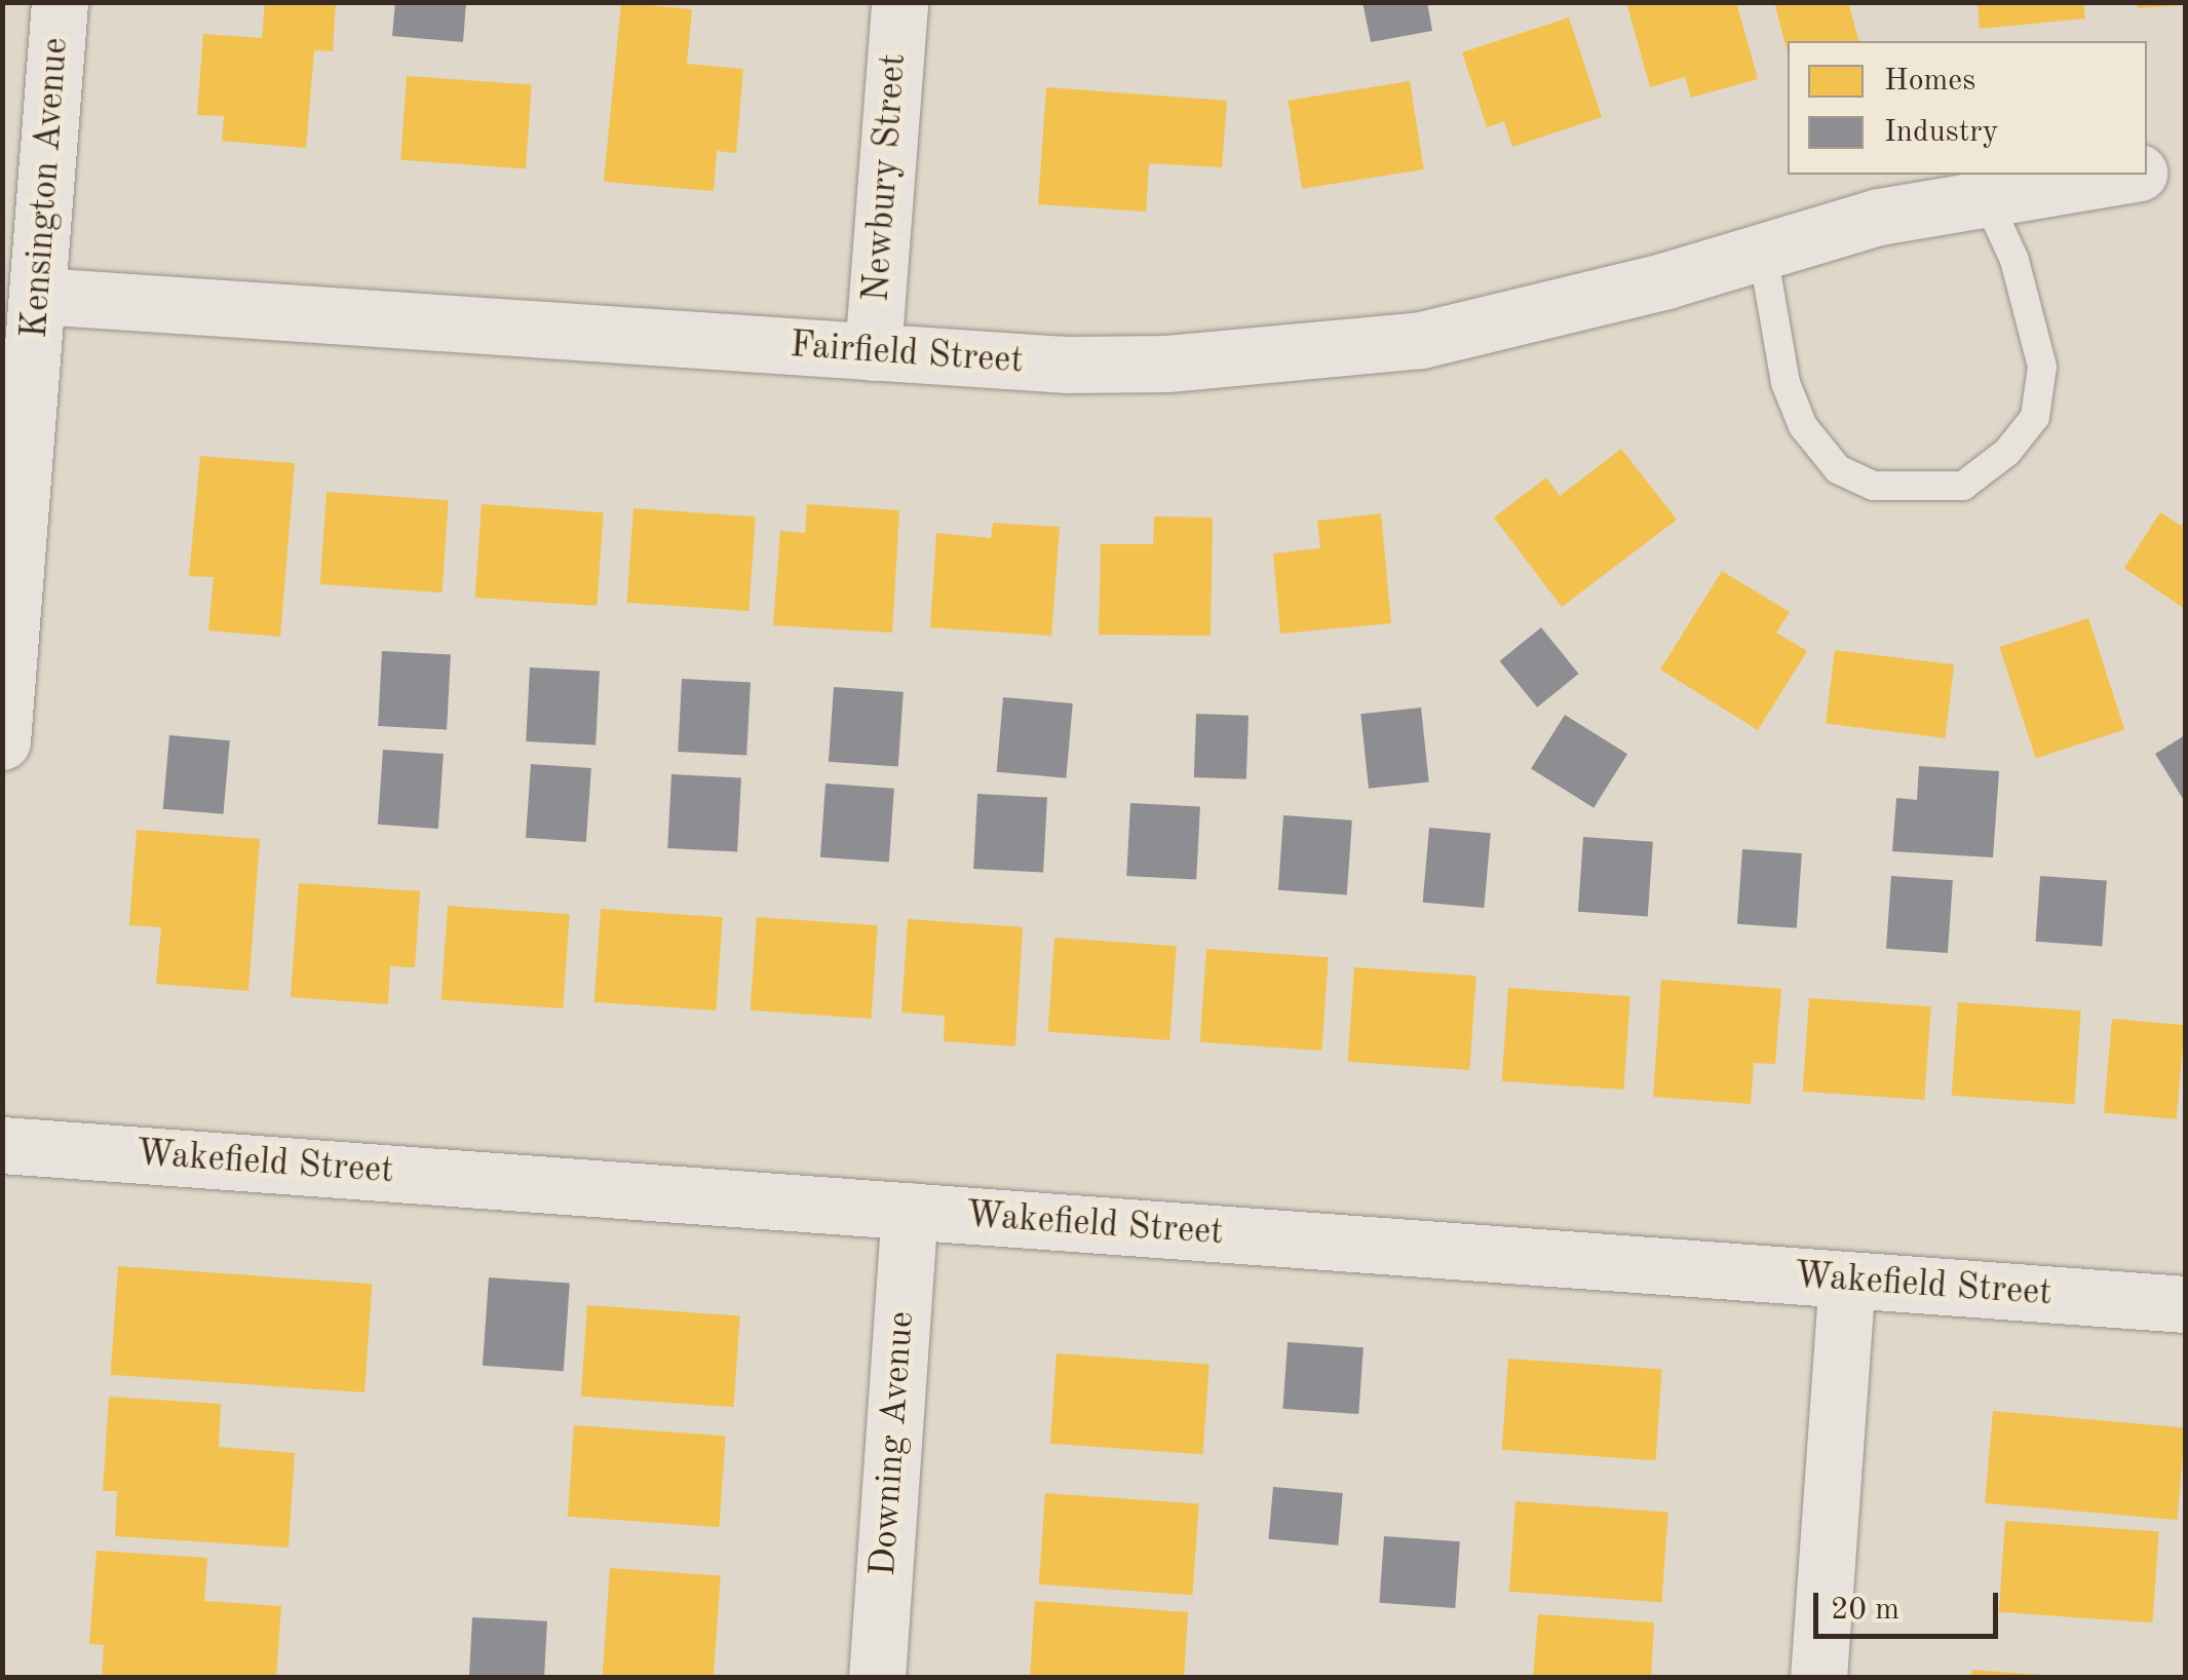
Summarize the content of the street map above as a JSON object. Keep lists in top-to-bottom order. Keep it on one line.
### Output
{"streets":{"street":["Newbury Street","Kensington Avenue","Fairfield Street","Wakefield Street","Downing Avenue"]},"crossings":[["Newbury Street","Fairfield Street"],["Kensington Avenue","Fairfield Street"],["Wakefield Street","Downing Avenue"]],"legend":["Homes","Industry"],"scale_bar":"20 m"}
